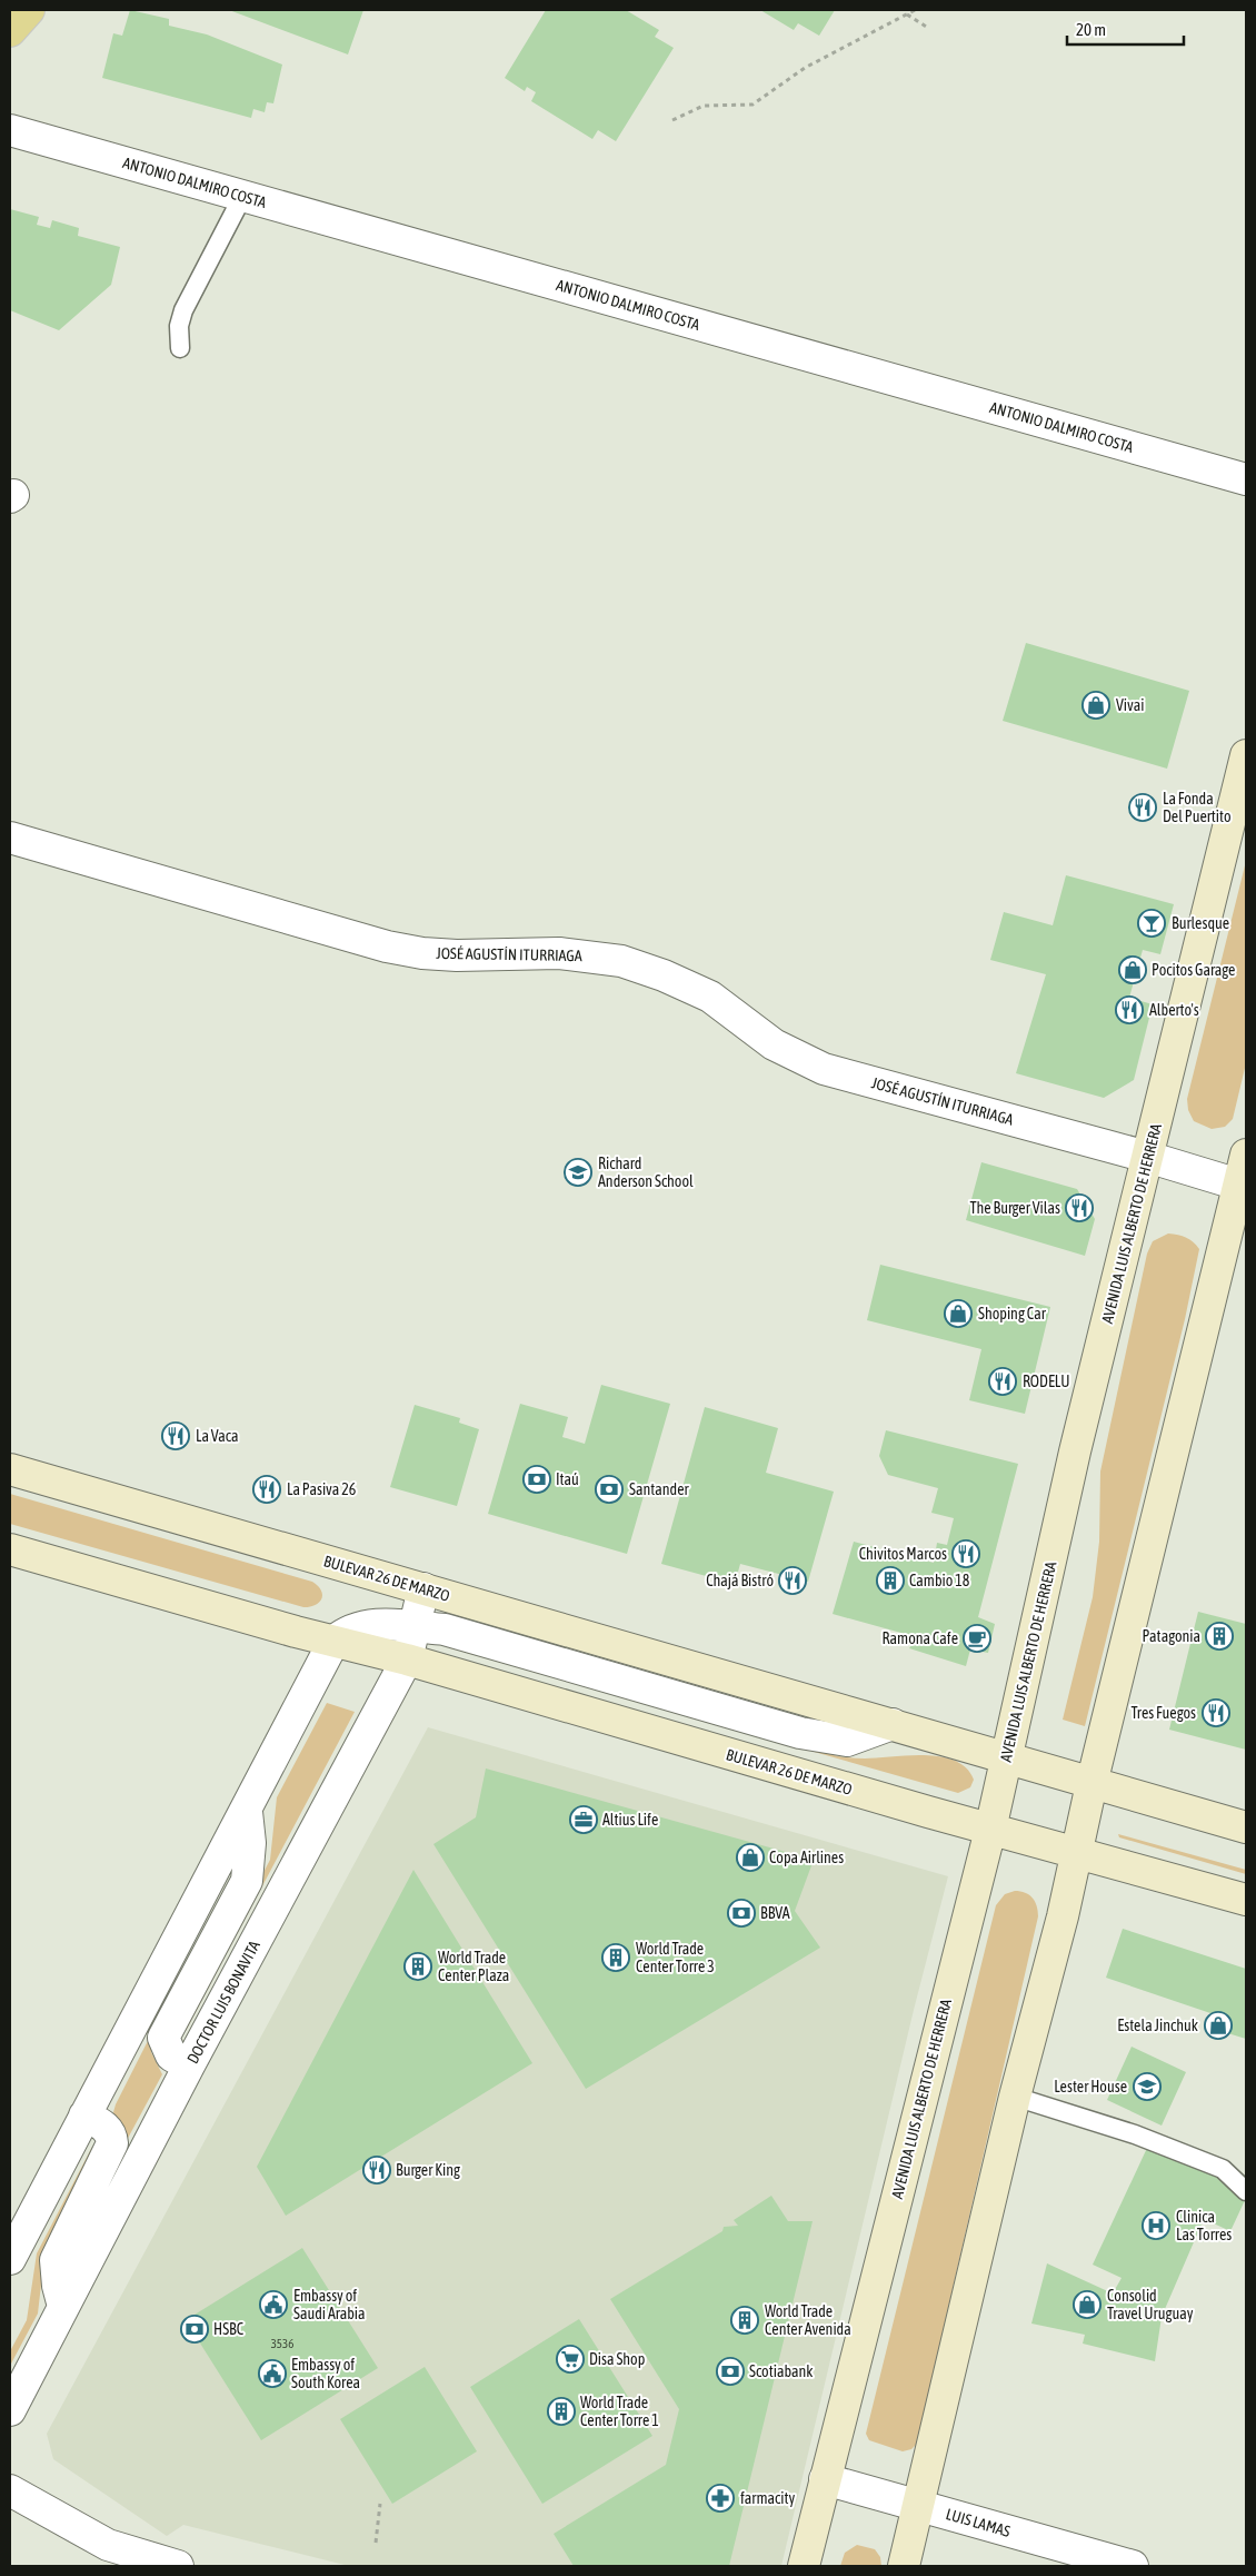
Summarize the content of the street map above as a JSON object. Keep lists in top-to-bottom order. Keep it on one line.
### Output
{"streets":{"main road":["AVENIDA LUIS ALBERTO DE HERRERA","BULEVAR 26 DE MARZO"],"street":["ANTONIO DALMIRO COSTA","JOSÉ AGUSTÍN ITURRIAGA","DOCTOR LUIS BONAVITA","LUIS LAMAS"]},"crossings":[["JOSÉ AGUSTÍN ITURRIAGA","AVENIDA LUIS ALBERTO DE HERRERA"],["AVENIDA LUIS ALBERTO DE HERRERA","BULEVAR 26 DE MARZO"],["AVENIDA LUIS ALBERTO DE HERRERA","LUIS LAMAS"],["BULEVAR 26 DE MARZO","DOCTOR LUIS BONAVITA"]],"places":{"shop":["Vivai","Pocitos Garage","Shoping Car","Copa Airlines","Estela Jinchuk","Consolid Travel Uruguay"],"restaurant":["La Fonda Del Puertito","Alberto's","The Burger Vilas","RODELU","La Vaca","La Pasiva 26","Chivitos Marcos","Chajá Bistró","Tres Fuegos","Burger King"],"bar":["Burlesque"],"school or university":["Richard Anderson School","Lester House"],"bank":["Itaú","Santander","BBVA","HSBC","Scotiabank"],"building":["Cambio 18","Patagonia","World Trade Center Torre 3","World Trade Center Plaza","World Trade Center Avenida","World Trade Center Torre 1"],"cafe":["Ramona Cafe"],"office":["Altius Life"],"hospital":["Clinica Las Torres"],"public building":["Embassy of Saudi Arabia","Embassy of South Korea"],"supermarket":["Disa Shop"],"pharmacy":["farmacity"]},"house_numbers":["3536"],"scale_bar":"20 m"}
